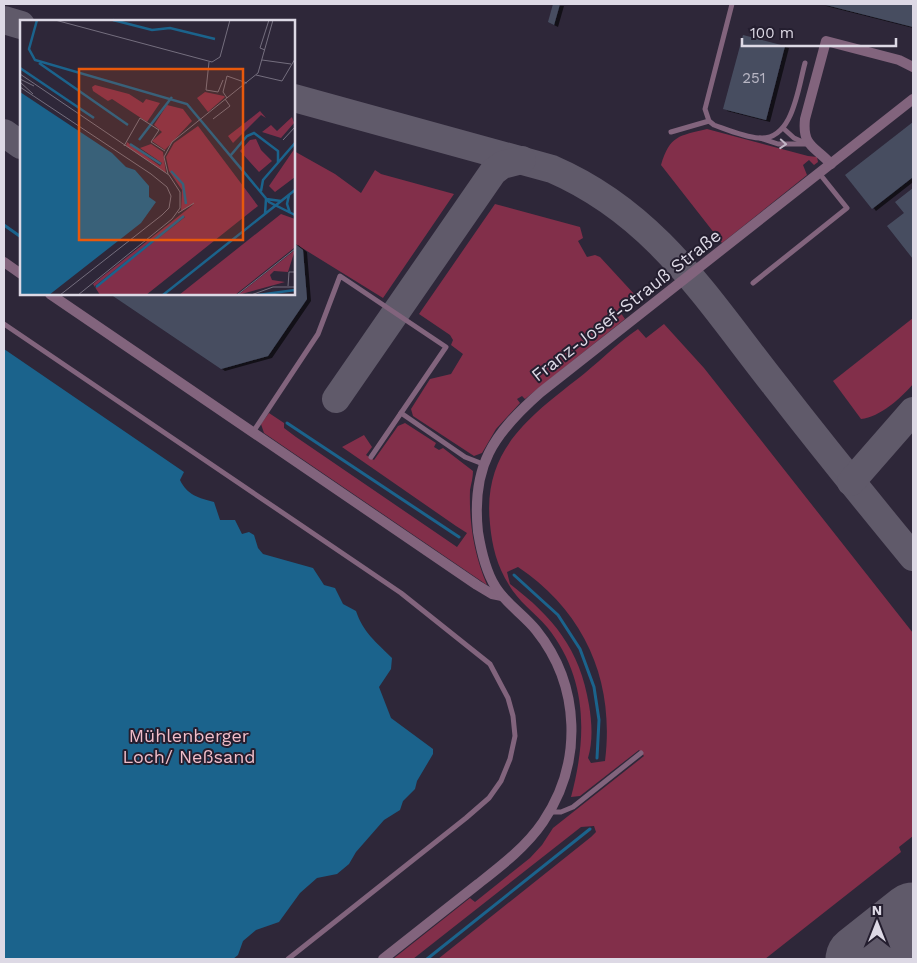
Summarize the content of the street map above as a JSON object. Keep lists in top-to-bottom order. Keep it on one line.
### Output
{"streets":{"street":["Franz-Josef-Strauß Straße"]},"parks":["Mühlenberger Loch/ Neßsand"],"house_numbers":["251"],"scale_bar":"100 m","north":"top"}
